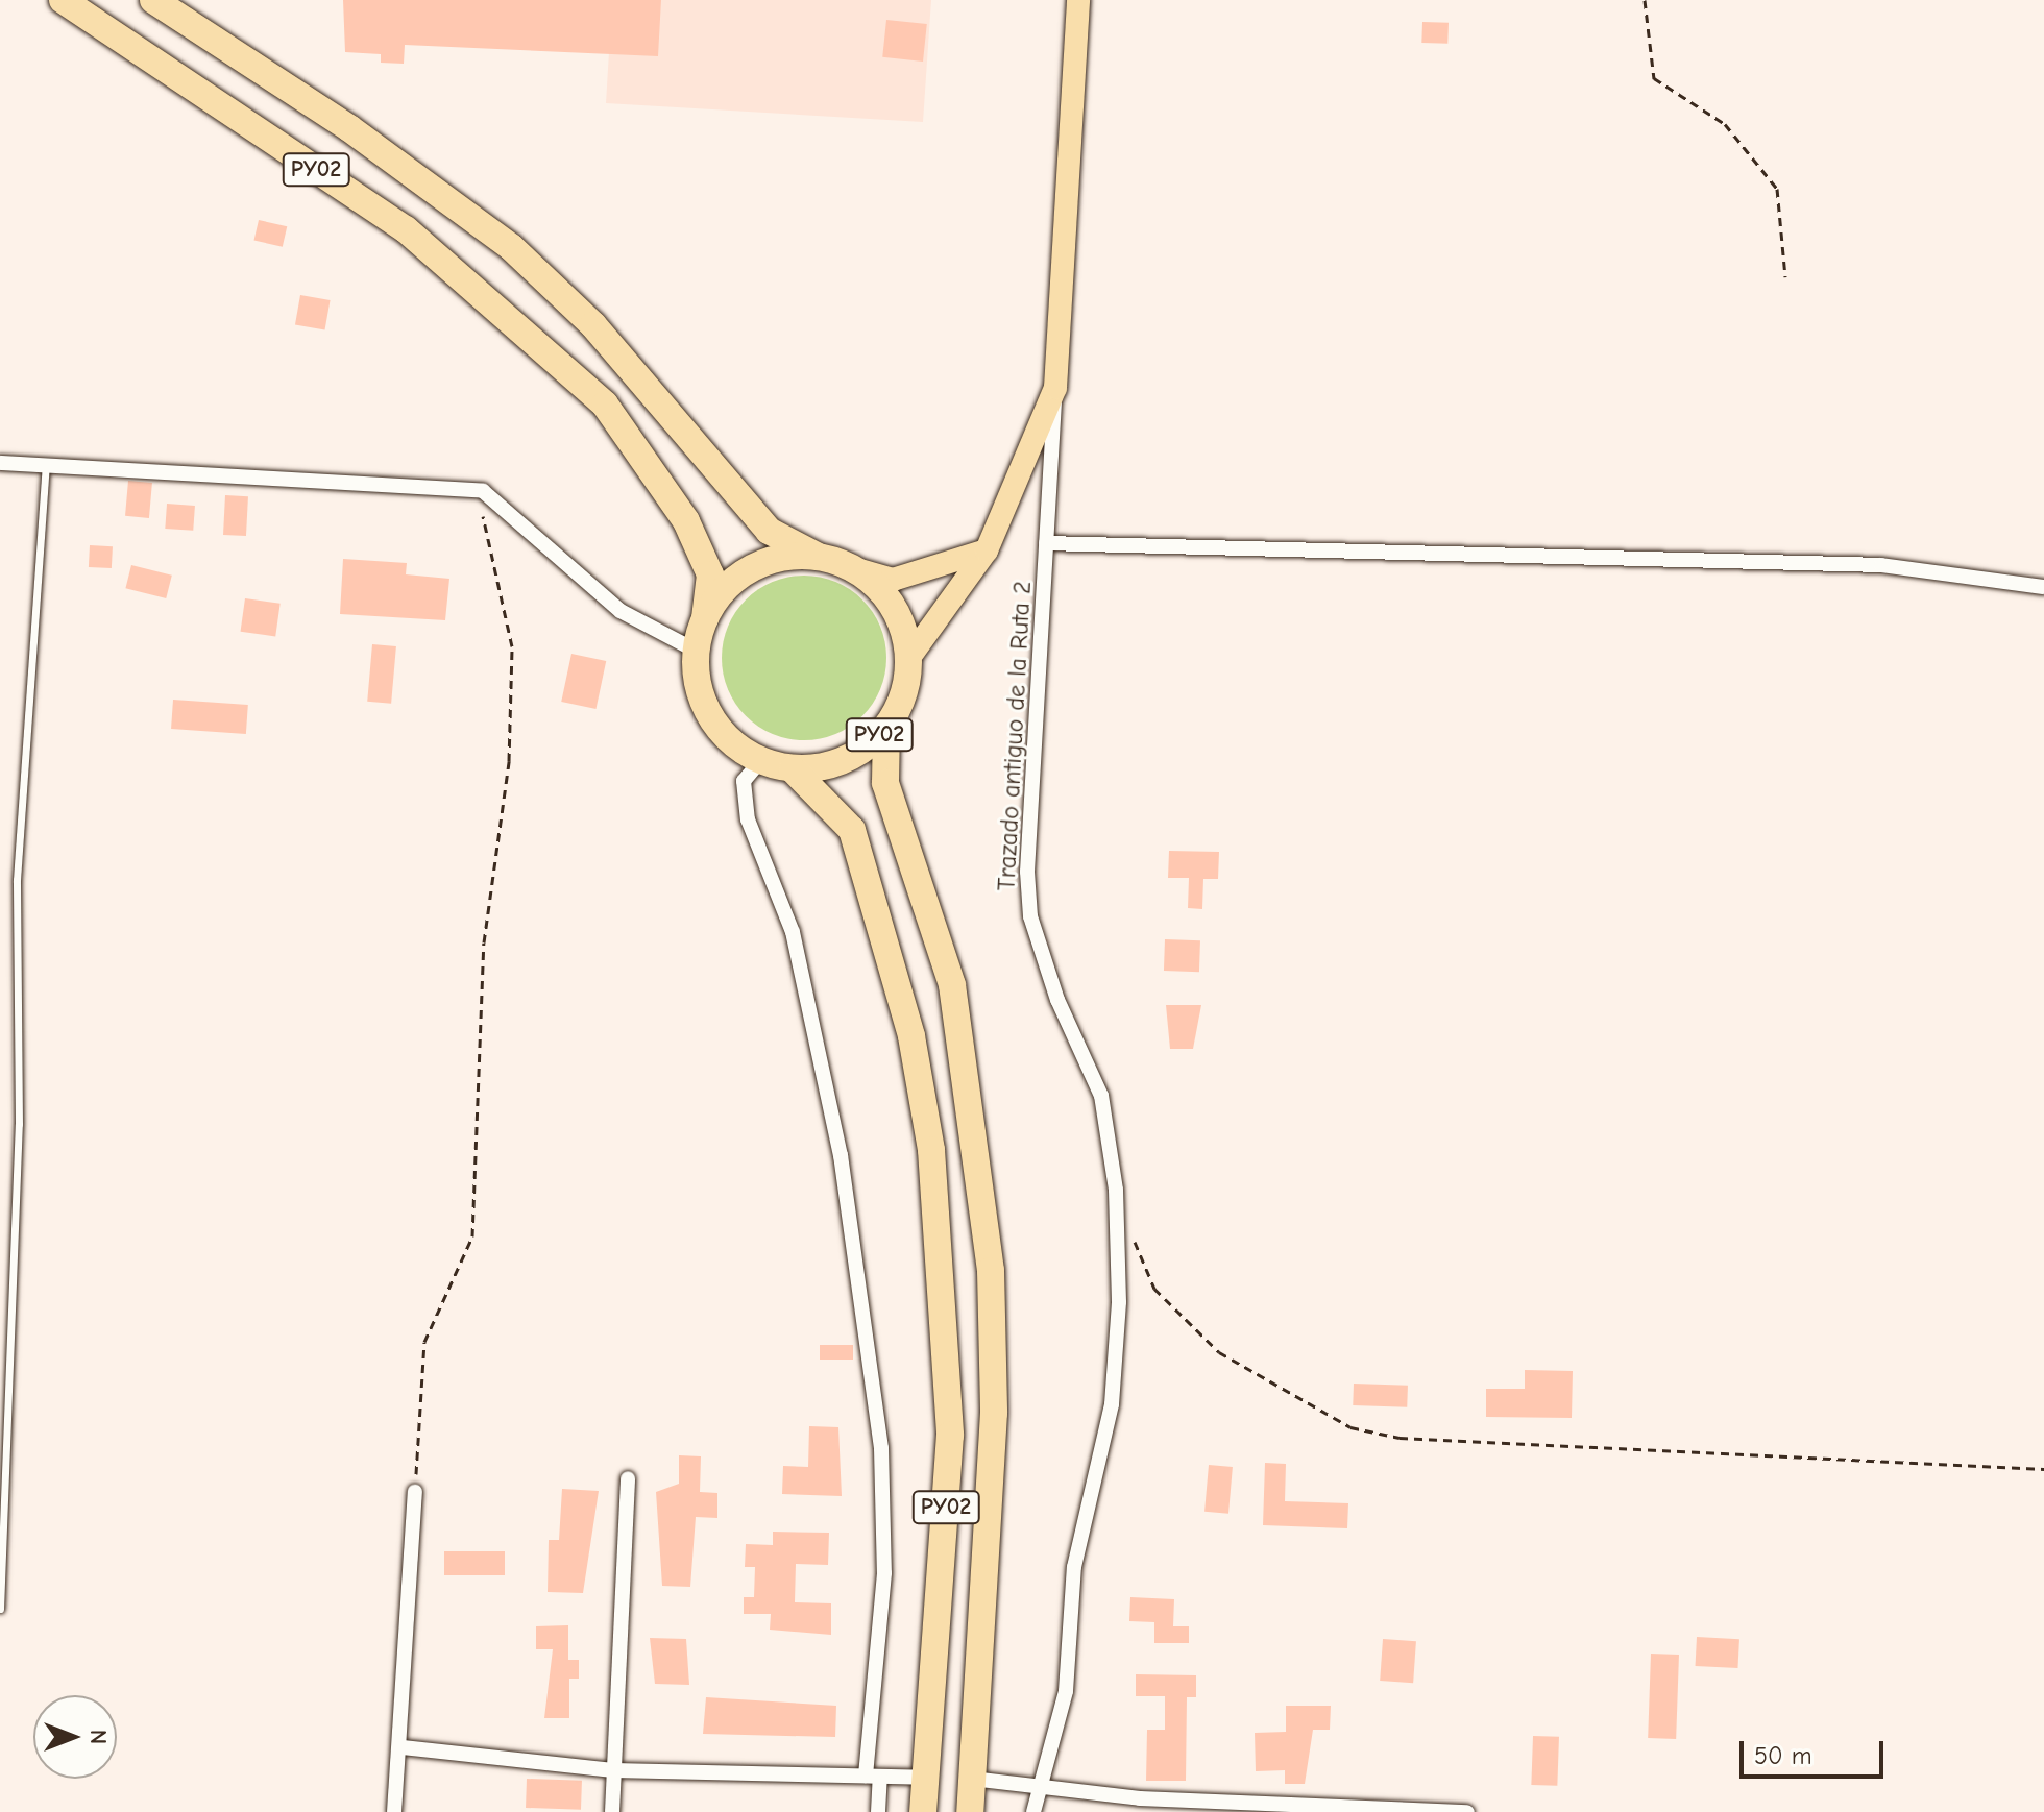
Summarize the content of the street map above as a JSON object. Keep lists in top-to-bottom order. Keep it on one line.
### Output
{"streets":{"highway":["PY02"],"street":["Trazado antiguo de la Ruta 2"]},"crossings":[["PY02","Trazado antiguo de la Ruta 2"]],"scale_bar":"50 m","north":"right"}
